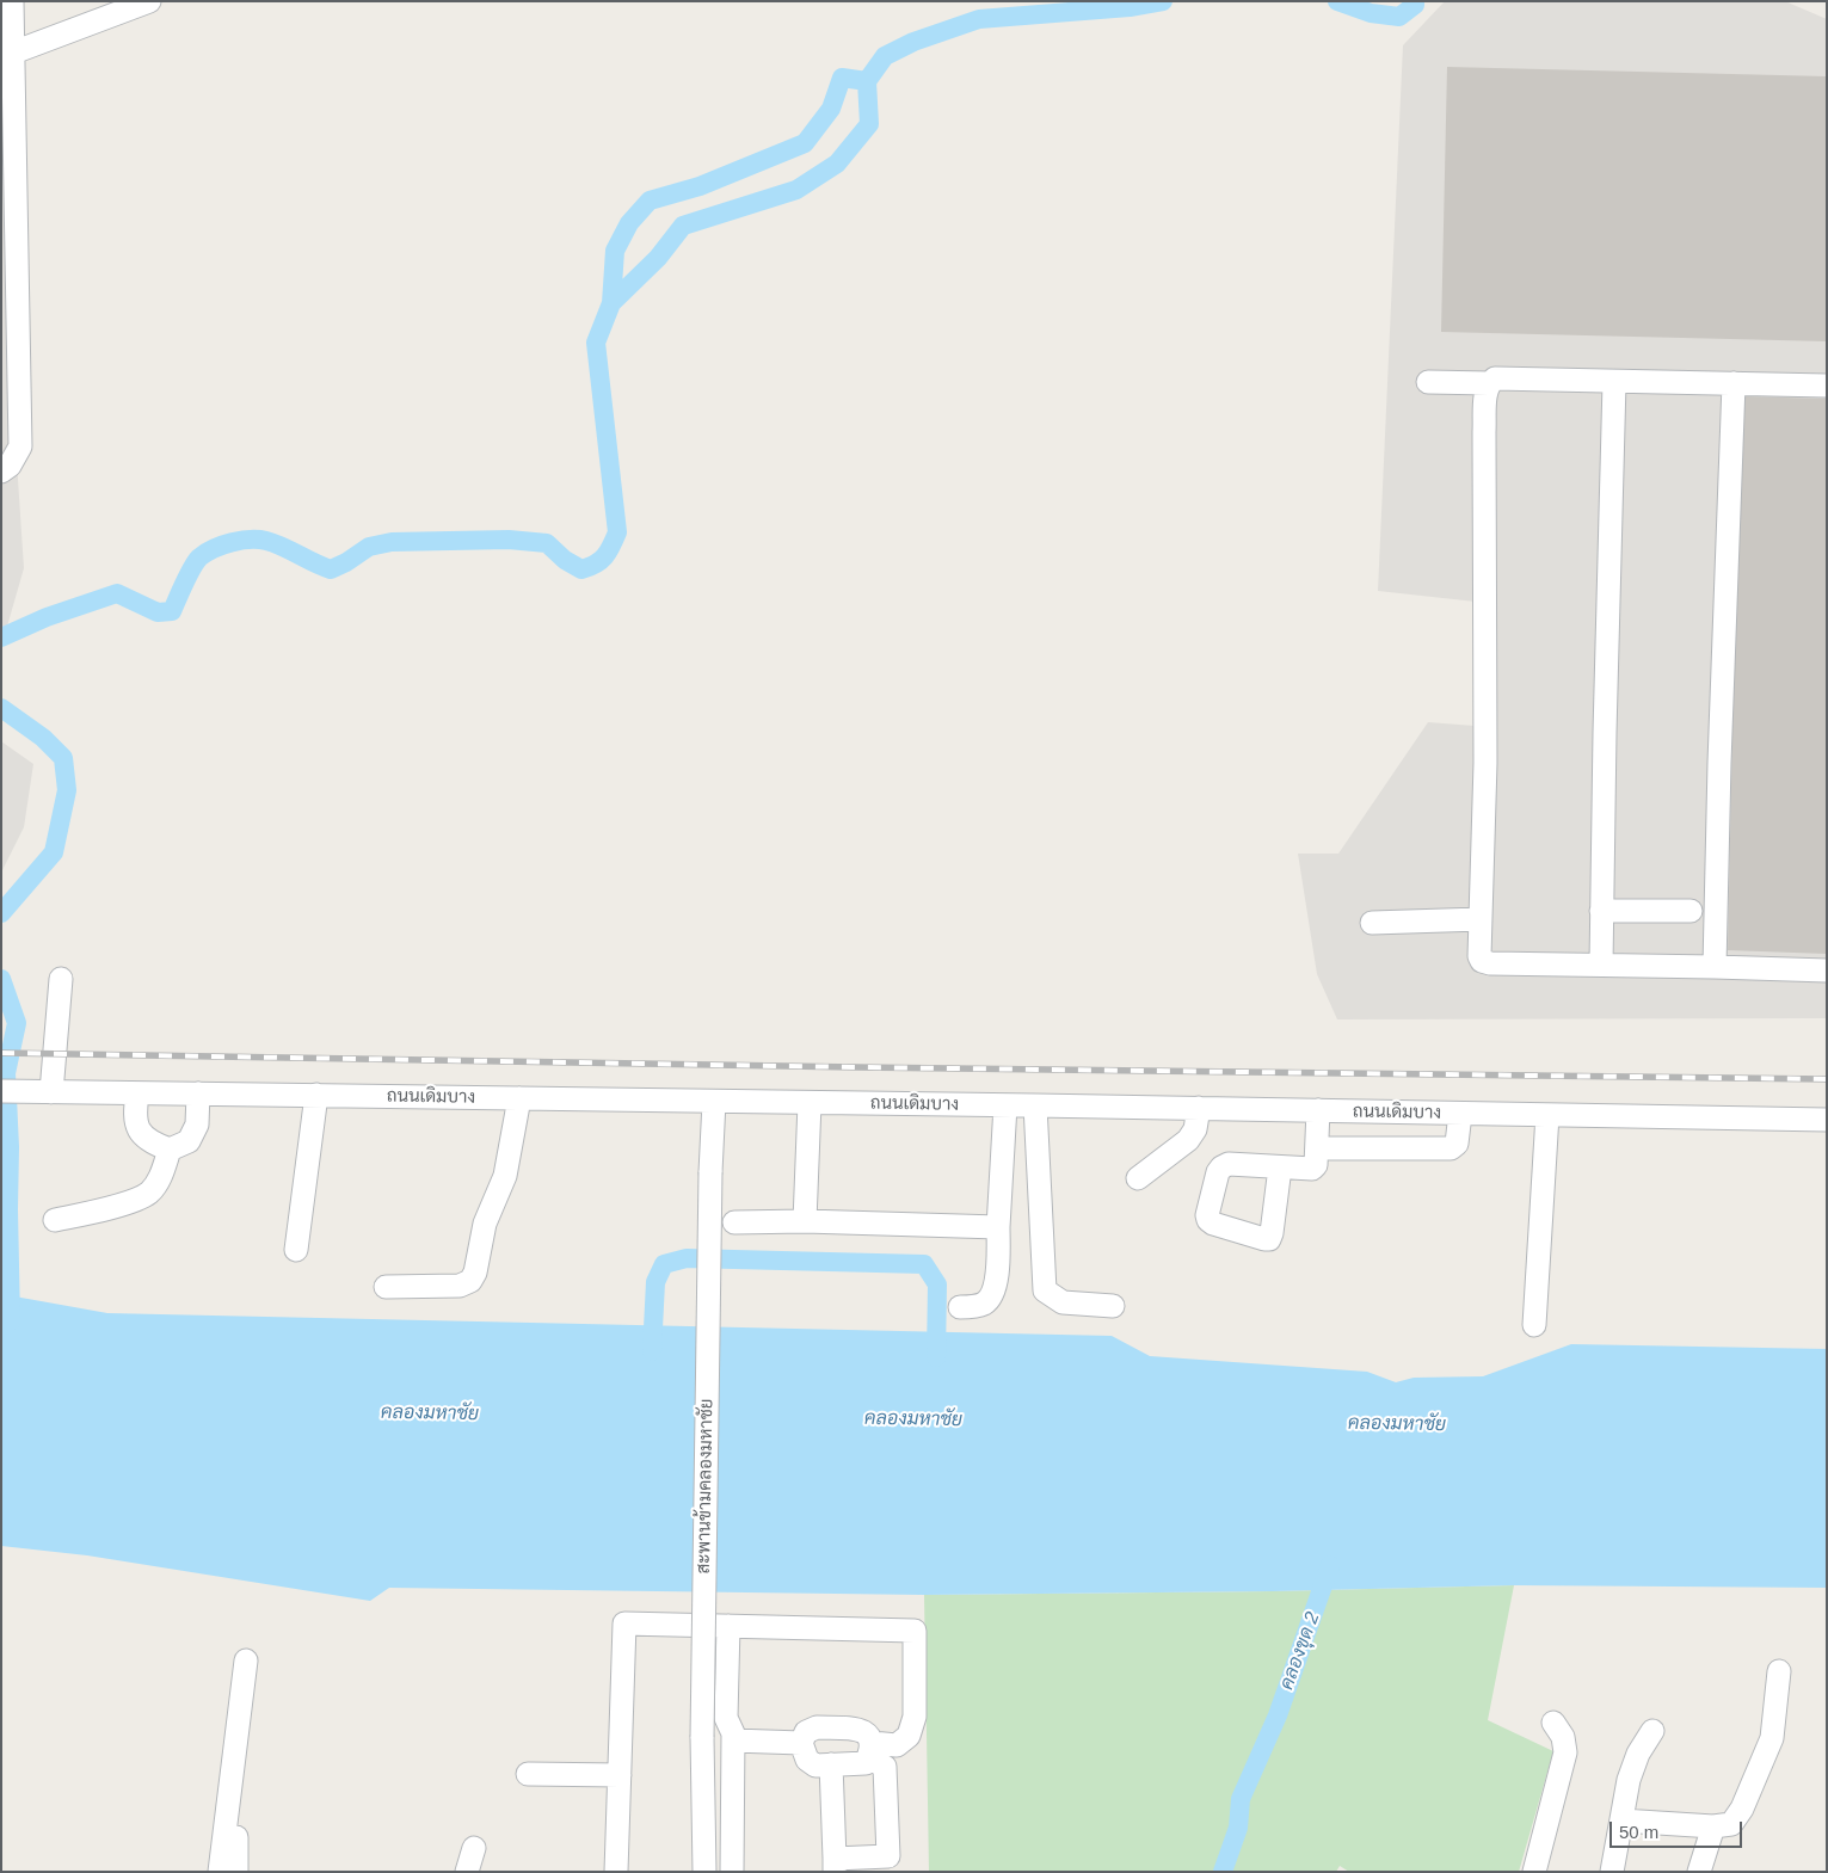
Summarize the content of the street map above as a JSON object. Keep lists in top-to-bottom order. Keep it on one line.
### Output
{"streets":{"street":["ถนนเดิมบาง","สะพานข้ามคลองมหาชัย"]},"crossings":[["ถนนเดิมบาง","สะพานข้ามคลองมหาชัย"]],"water":["คลองมหาชัย","คลองขุด 2"],"scale_bar":"50 m"}
